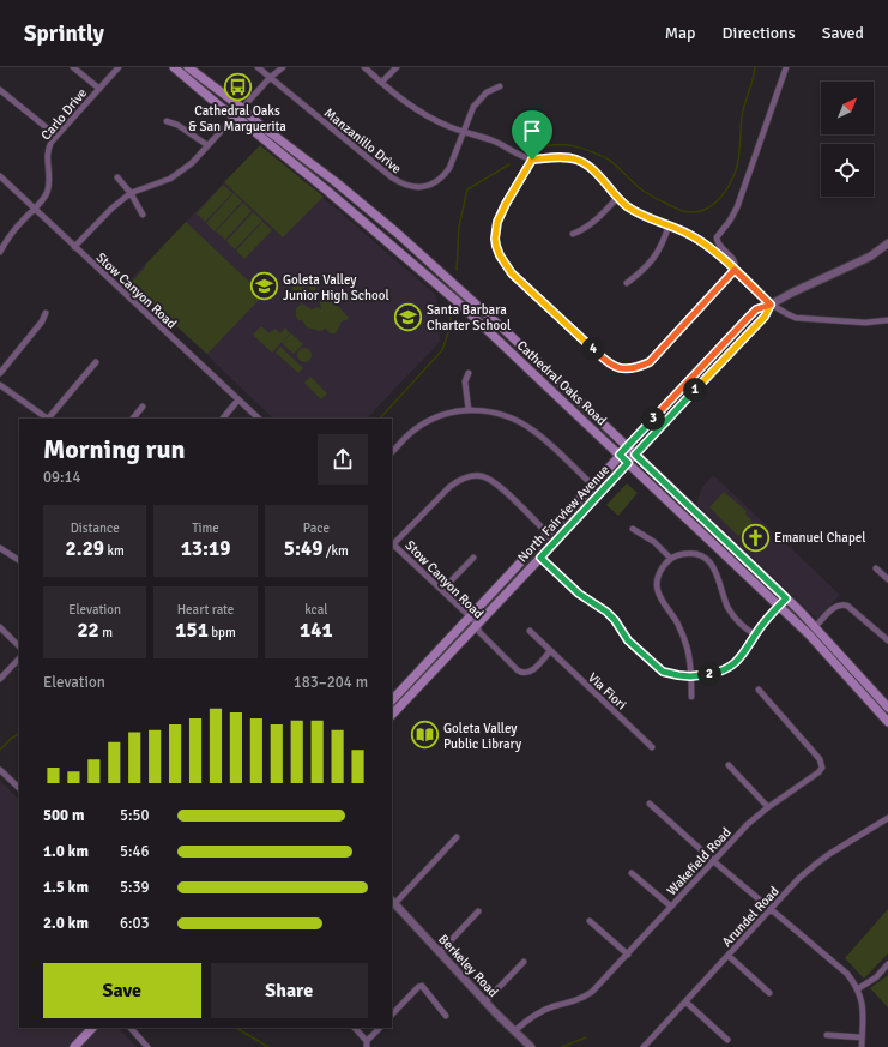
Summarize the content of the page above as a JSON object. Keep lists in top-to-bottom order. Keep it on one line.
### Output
{"streets":{"main road":["Cathedral Oaks Road","North Fairview Avenue"],"street":["Carlo Drive","Manzanillo Drive","Stow Canyon Road","Via Fiori","Wakefield Road","Arundel Road","Berkeley Road"]},"crossings":[["Carlo Drive","Stow Canyon Road"],["Stow Canyon Road","North Fairview Avenue"],["Stow Canyon Road","Via Fiori"],["Cathedral Oaks Road","North Fairview Avenue"],["Wakefield Road","Berkeley Road"]],"places":{"bus stop":["Cathedral Oaks & San Marguerita"],"school or university":["Goleta Valley Junior High School","Santa Barbara Charter School"],"church":["Emanuel Chapel"],"library":["Goleta Valley Public Library"]},"north":"top right","page":{"header":"Sprintly","nav":["Map","Directions","Saved"],"pins":["4","1","3","2"],"heading":["Morning run","09:14"],"stats":[["Distance","2.29 km"],["Time","13:19"],["Pace","5:49 /km"],["Elevation","22 m"],["Heart rate","151 bpm"],["kcal","141"]],"chart":["Elevation","183–204 m"],"list":[{"name":"500 m","note":"5:50"},{"name":"1.0 km","note":"5:46"},{"name":"1.5 km","note":"5:39"},{"name":"2.0 km","note":"6:03"}],"buttons":["Save","Share"]}}
